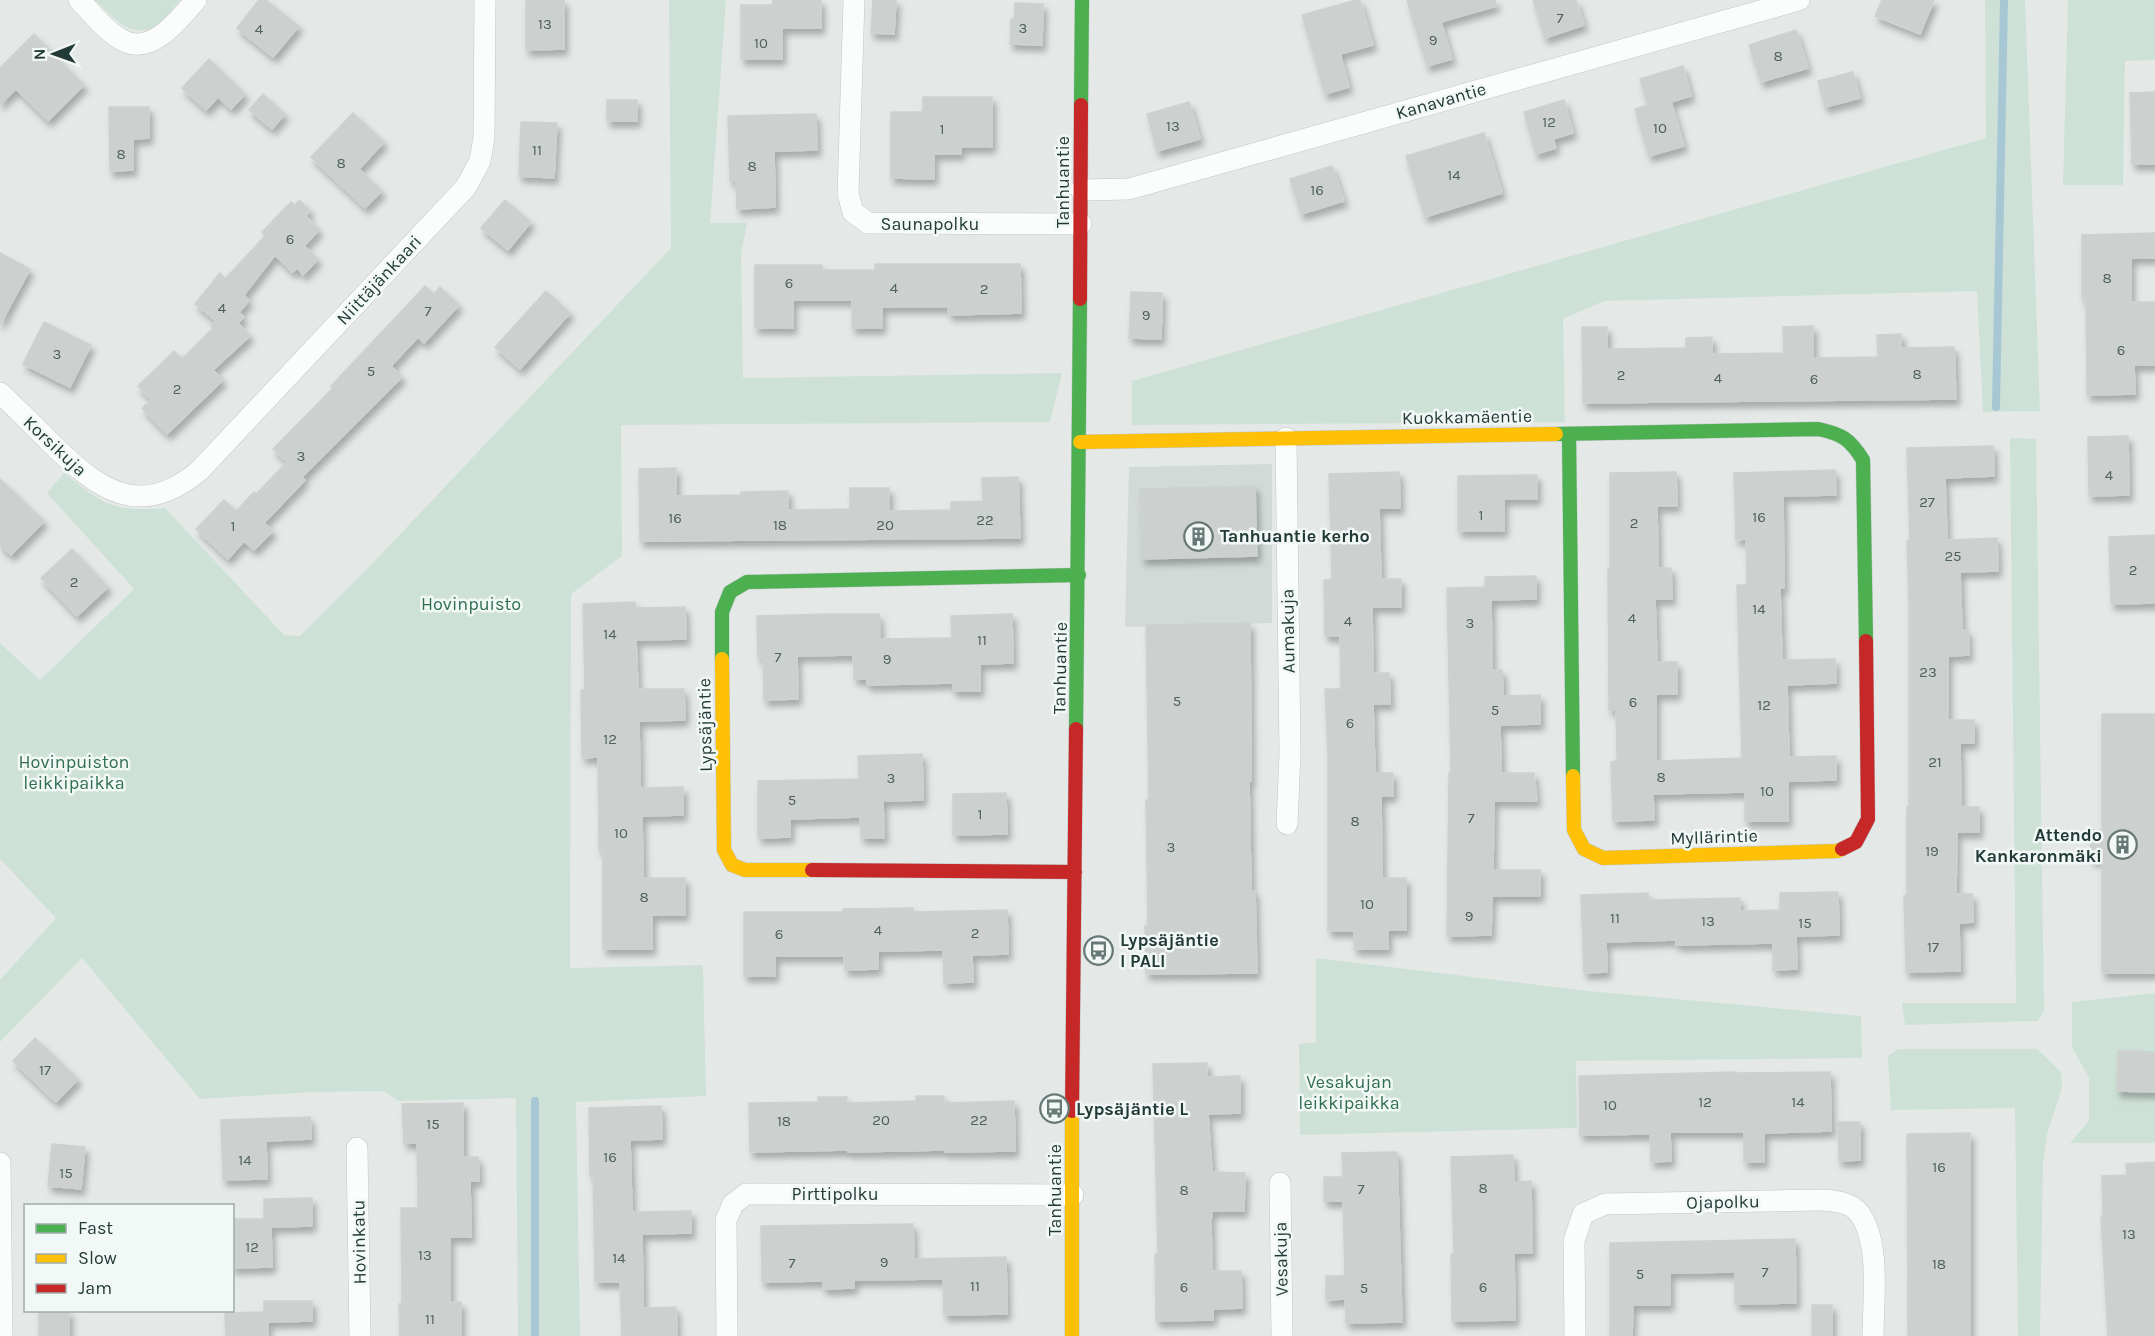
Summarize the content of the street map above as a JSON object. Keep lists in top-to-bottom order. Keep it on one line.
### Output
{"streets":{"street":["Kanavantie","Tanhuantie","Saunapolku","Niittäjänkaari","Kuokkamäentie","Korsikuja","Aumakuja","Lypsäjäntie","Myllärintie","Pirttipolku","Ojapolku","Hovinkatu","Vesakuja"]},"crossings":[["Kanavantie","Tanhuantie"],["Tanhuantie","Saunapolku"],["Tanhuantie","Kuokkamäentie"],["Tanhuantie","Lypsäjäntie"],["Tanhuantie","Pirttipolku"],["Niittäjänkaari","Korsikuja"],["Kuokkamäentie","Aumakuja"],["Kuokkamäentie","Myllärintie"]],"parks":["Hovinpuisto","Hovinpuiston leikkipaikka","Vesakujan leikkipaikka"],"places":{"building":["Tanhuantie kerho","Attendo Kankaronmäki"],"bus stop":["Lypsäjäntie I PALI","Lypsäjäntie L"]},"house_numbers":["7","13","3","4","9","10","8","12","13","10","1","11","8","8","8","14","16","6","8","6","4","2","4","7","9","6","3","5","8","2","4","6","2","3","4","27","1","16","16","22","2","18","20","1","25","2","2","14","4","4","3","14","11","7","9","23","5","6","12","5","6","12","21","8","3","10","5","1","7","8","10","3","19","8","10","9","11","13","15","4","2","6","17","17","12","14","10","20","22","18","15","16","14","16","15","8","7","8","13","12","13","14","9","7","18","7","5","11","6","6","5","11"],"legend":["Fast","Slow","Jam"],"north":"left"}
